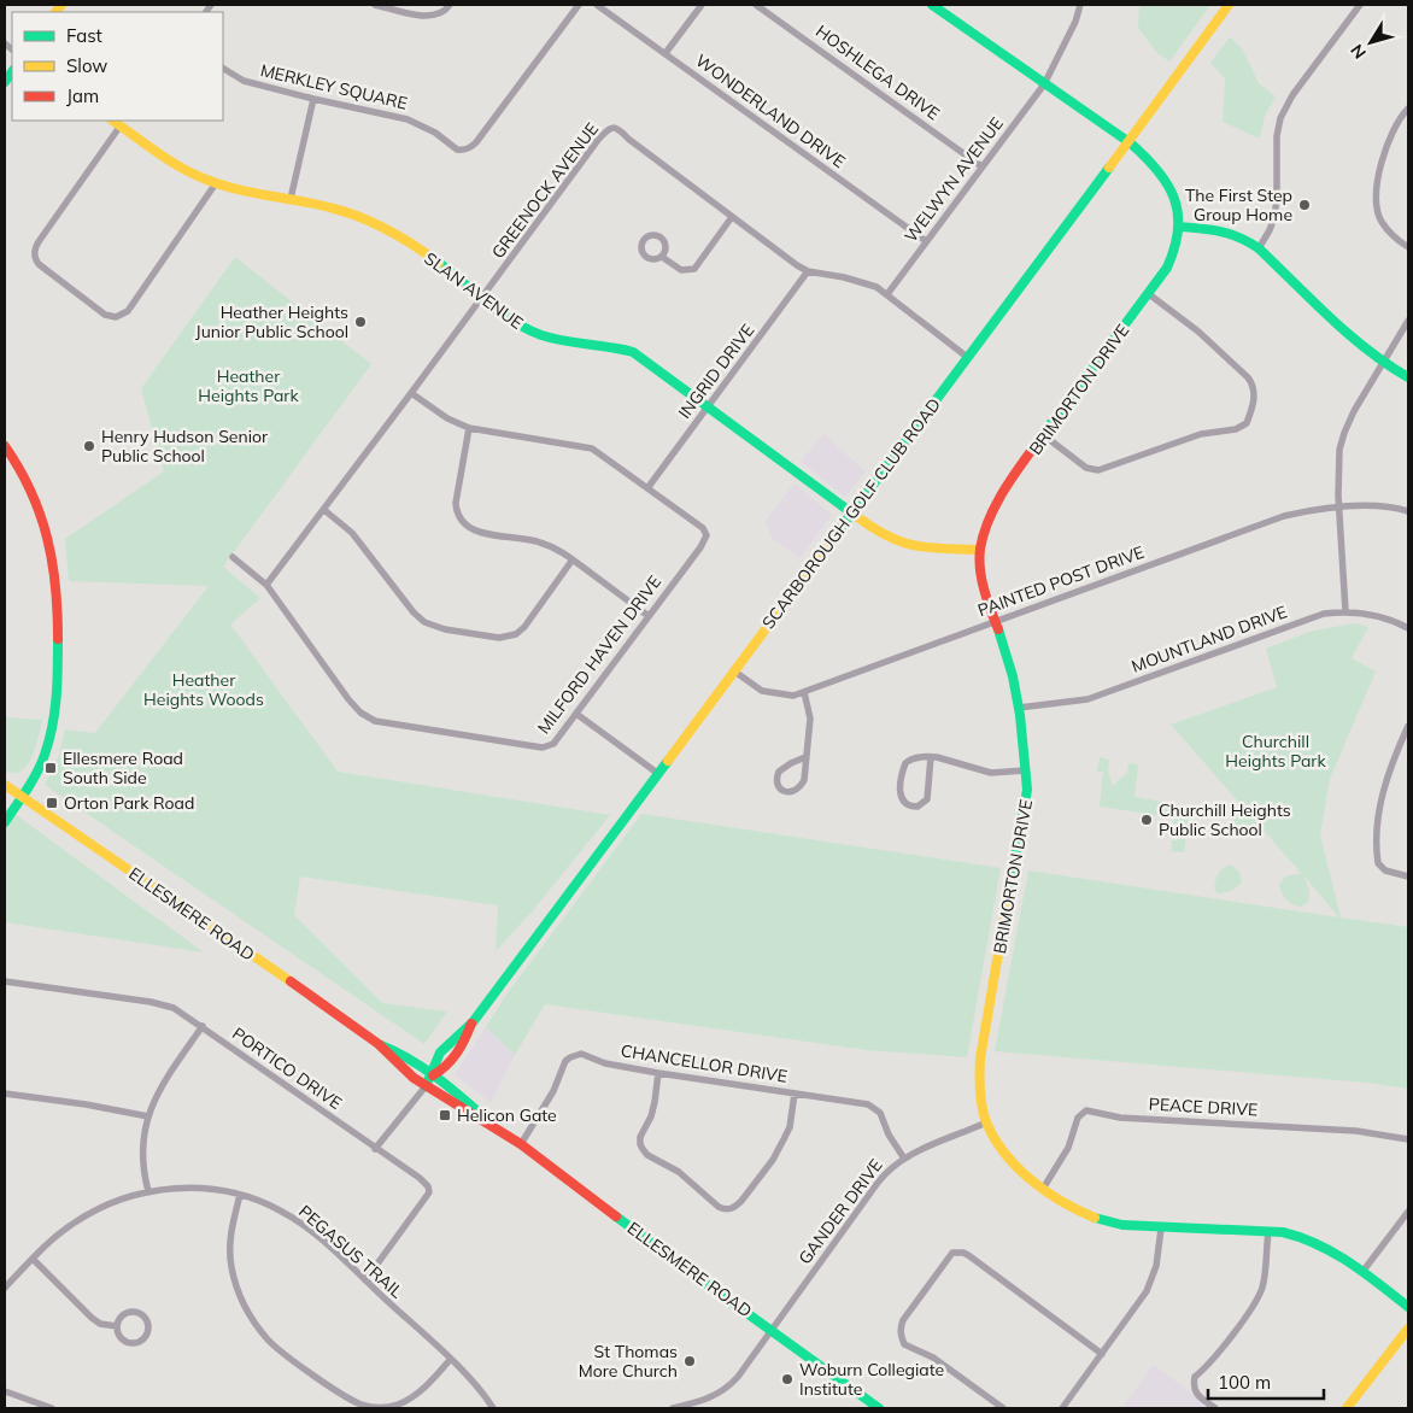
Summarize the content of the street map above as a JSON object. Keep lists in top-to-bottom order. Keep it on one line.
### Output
{"streets":{"street":["HOSHLEGA DRIVE","MERKLEY SQUARE","WONDERLAND DRIVE","WELWYN AVENUE","GREENOCK AVENUE","SLAN AVENUE","INGRID DRIVE","BRIMORTON DRIVE","SCARBOROUGH GOLF CLUB ROAD","PAINTED POST DRIVE","MOUNTLAND DRIVE","MILFORD HAVEN DRIVE","ELLESMERE ROAD","CHANCELLOR DRIVE","PORTICO DRIVE","PEACE DRIVE","GANDER DRIVE","PEGASUS TRAIL"]},"crossings":[["HOSHLEGA DRIVE","WELWYN AVENUE"],["WONDERLAND DRIVE","WELWYN AVENUE"],["WELWYN AVENUE","GREENOCK AVENUE"],["WELWYN AVENUE","BRIMORTON DRIVE"],["GREENOCK AVENUE","SLAN AVENUE"],["GREENOCK AVENUE","INGRID DRIVE"],["GREENOCK AVENUE","SCARBOROUGH GOLF CLUB ROAD"],["GREENOCK AVENUE","MILFORD HAVEN DRIVE"],["SLAN AVENUE","INGRID DRIVE"],["SLAN AVENUE","BRIMORTON DRIVE"],["SLAN AVENUE","SCARBOROUGH GOLF CLUB ROAD"],["INGRID DRIVE","MILFORD HAVEN DRIVE"],["BRIMORTON DRIVE","SCARBOROUGH GOLF CLUB ROAD"],["BRIMORTON DRIVE","PAINTED POST DRIVE"],["BRIMORTON DRIVE","MOUNTLAND DRIVE"],["BRIMORTON DRIVE","PEACE DRIVE"],["BRIMORTON DRIVE","GANDER DRIVE"],["SCARBOROUGH GOLF CLUB ROAD","PAINTED POST DRIVE"],["SCARBOROUGH GOLF CLUB ROAD","ELLESMERE ROAD"],["ELLESMERE ROAD","CHANCELLOR DRIVE"],["ELLESMERE ROAD","GANDER DRIVE"],["CHANCELLOR DRIVE","GANDER DRIVE"],["PORTICO DRIVE","PEGASUS TRAIL"]],"parks":["Heather Heights Park","Heather Heights Woods","Churchill Heights Park"],"places":{"other":["The First Step Group Home","Heather Heights Junior Public School","Henry Hudson Senior Public School","Churchill Heights Public School","St Thomas More Church","Woburn Collegiate Institute"],"transit":["Ellesmere Road South Side","Orton Park Road","Helicon Gate"]},"legend":["Fast","Slow","Jam"],"scale_bar":"100 m","north":"bottom left"}
